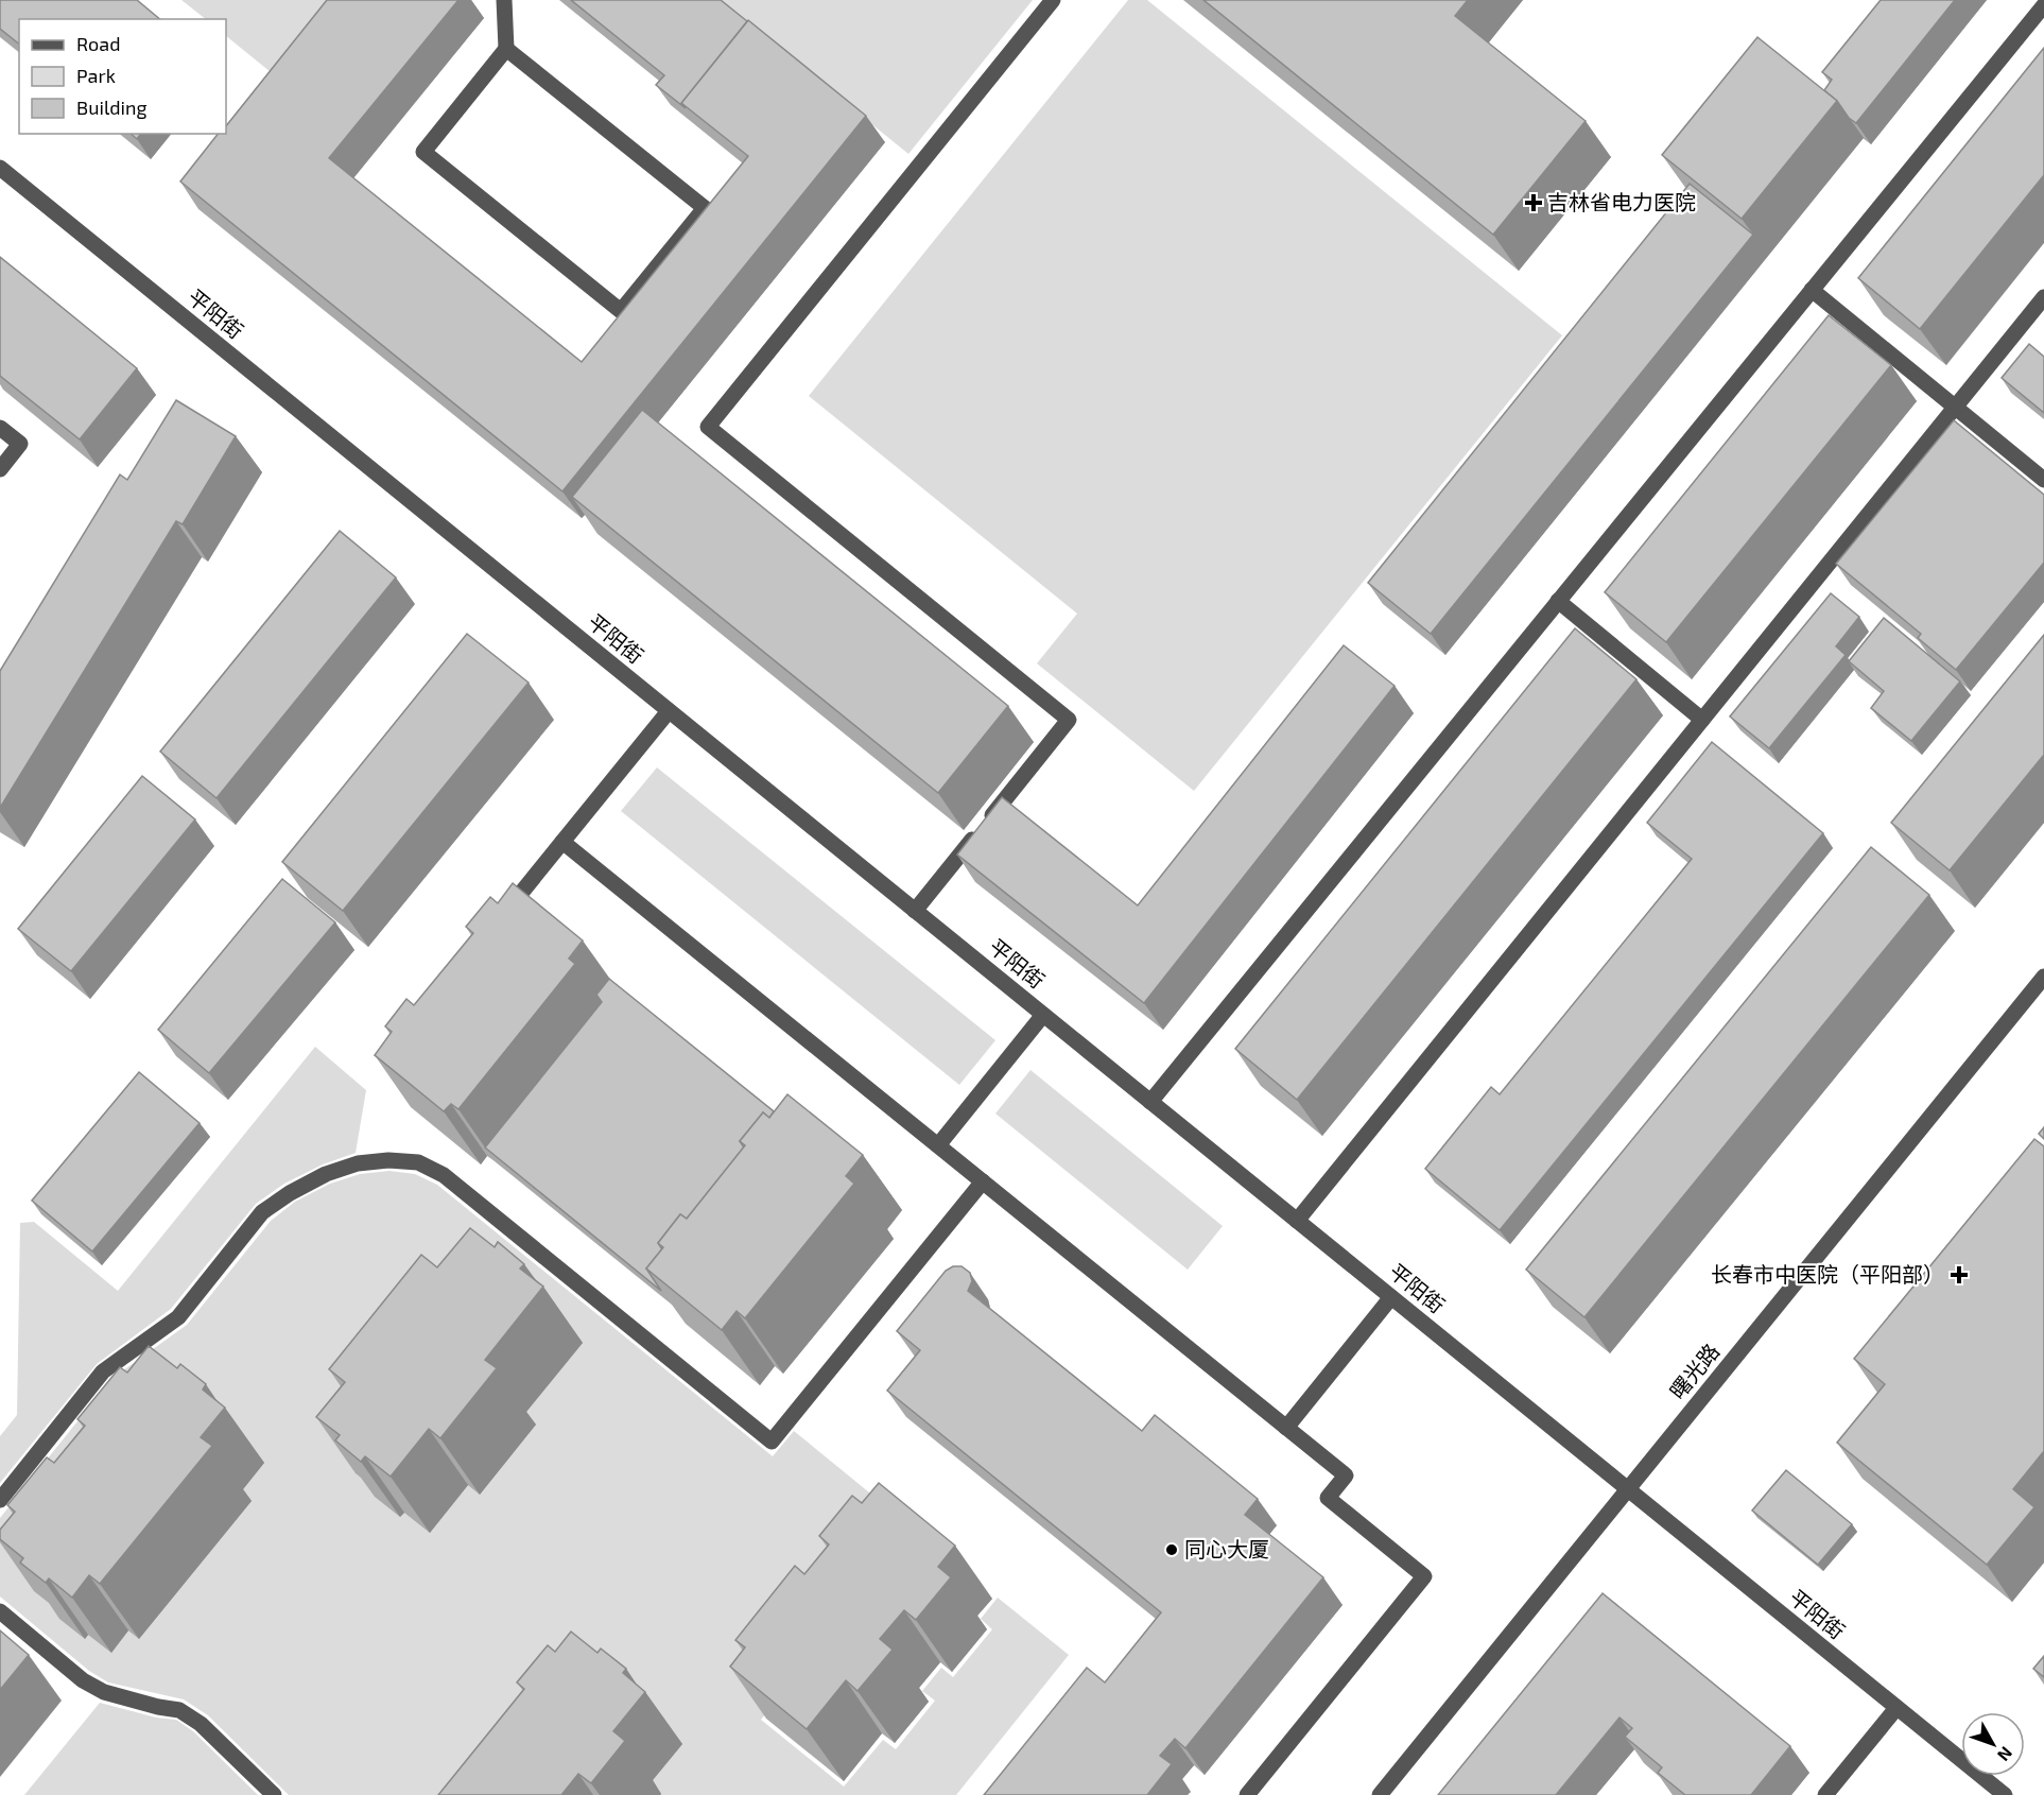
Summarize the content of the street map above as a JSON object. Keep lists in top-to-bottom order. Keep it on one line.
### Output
{"streets":{"street":["平阳街","曙光路"]},"crossings":[["平阳街","曙光路"]],"places":{"health":["吉林省电力医院","长春市中医院（平阳部）"],"other":["同心大厦"]},"legend":["Road","Park","Building"],"north":"bottom right"}
